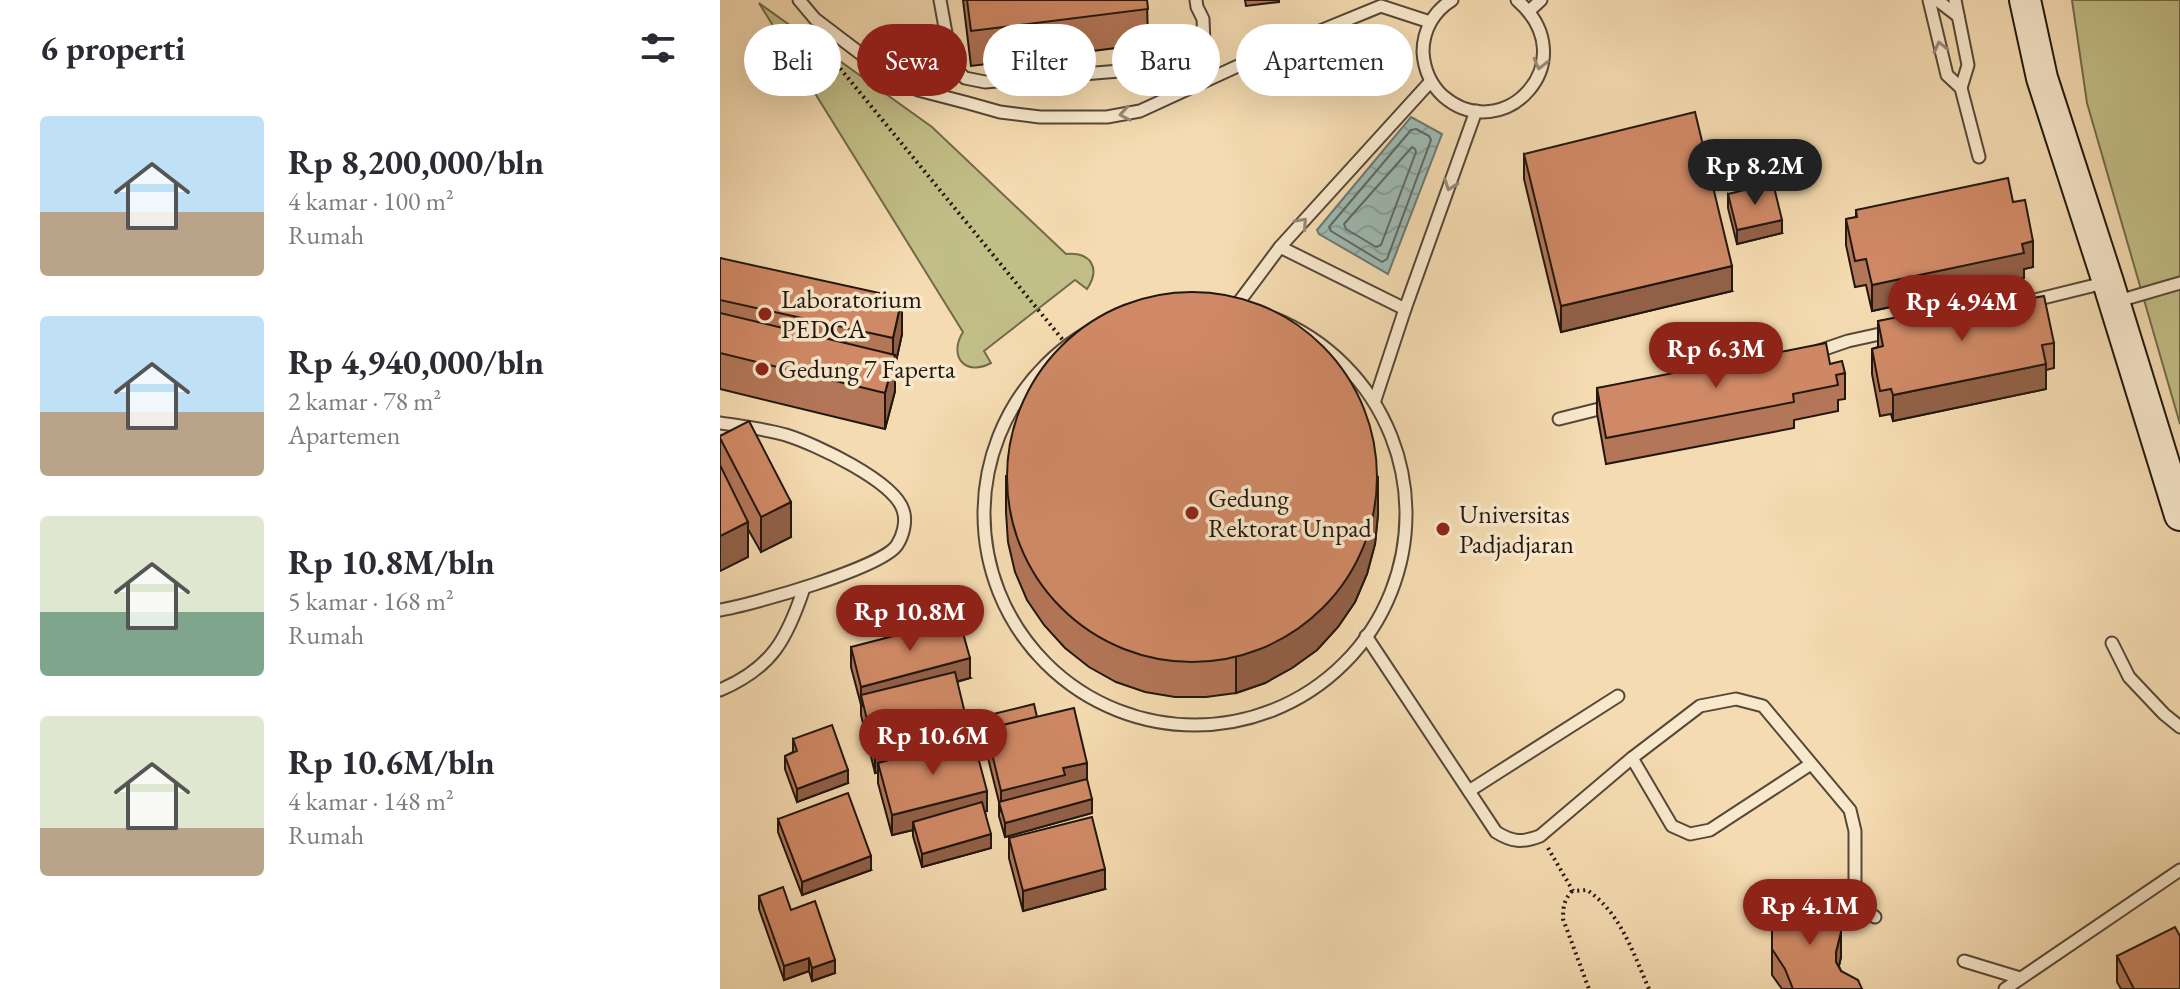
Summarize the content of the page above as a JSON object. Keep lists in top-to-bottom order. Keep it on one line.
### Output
{"places":["Laboratorium PEDCA","Gedung 7 Faperta","Gedung Rektorat Unpad","Universitas Padjadjaran"],"page":{"heading":"6 properti","chip":["Beli","Sewa","Filter","Baru","Apartemen"],"list":[{"name":"Rp 8,200,000/bln","note":"4 kamar · 100 m² · Rumah"},{"name":"Rp 4,940,000/bln","note":"2 kamar · 78 m² · Apartemen"},{"name":"Rp 10.8M/bln","note":"5 kamar · 168 m² · Rumah"},{"name":"Rp 10.6M/bln","note":"4 kamar · 148 m² · Rumah"}],"price":["Rp 8.2M","Rp 4.94M","Rp 6.3M","Rp 10.8M","Rp 10.6M","Rp 4.1M"]}}
